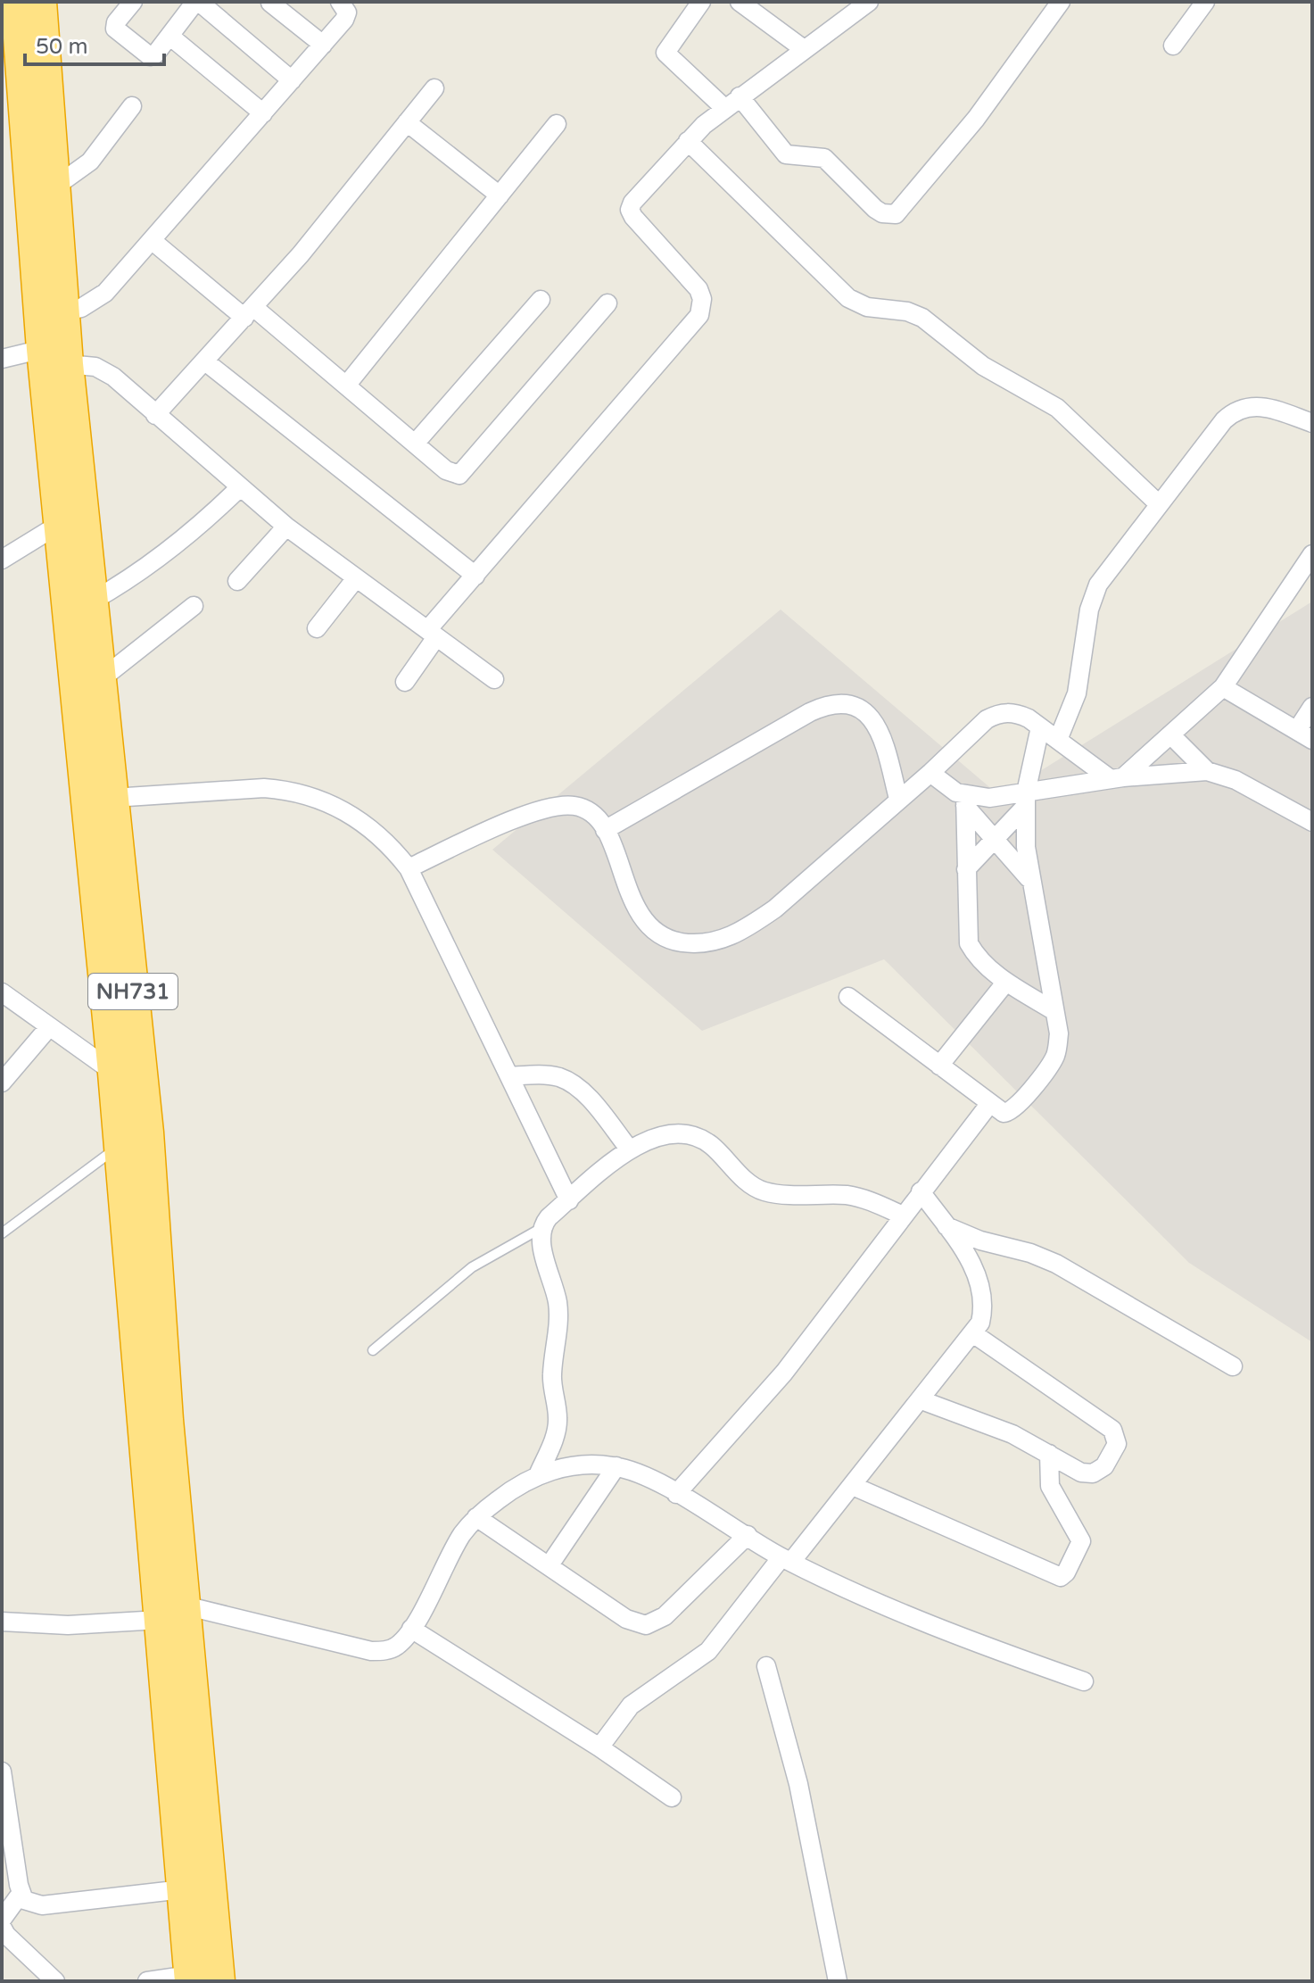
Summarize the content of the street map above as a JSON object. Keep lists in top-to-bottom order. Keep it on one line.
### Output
{"streets":{"highway":["NH731"]},"scale_bar":"50 m"}
